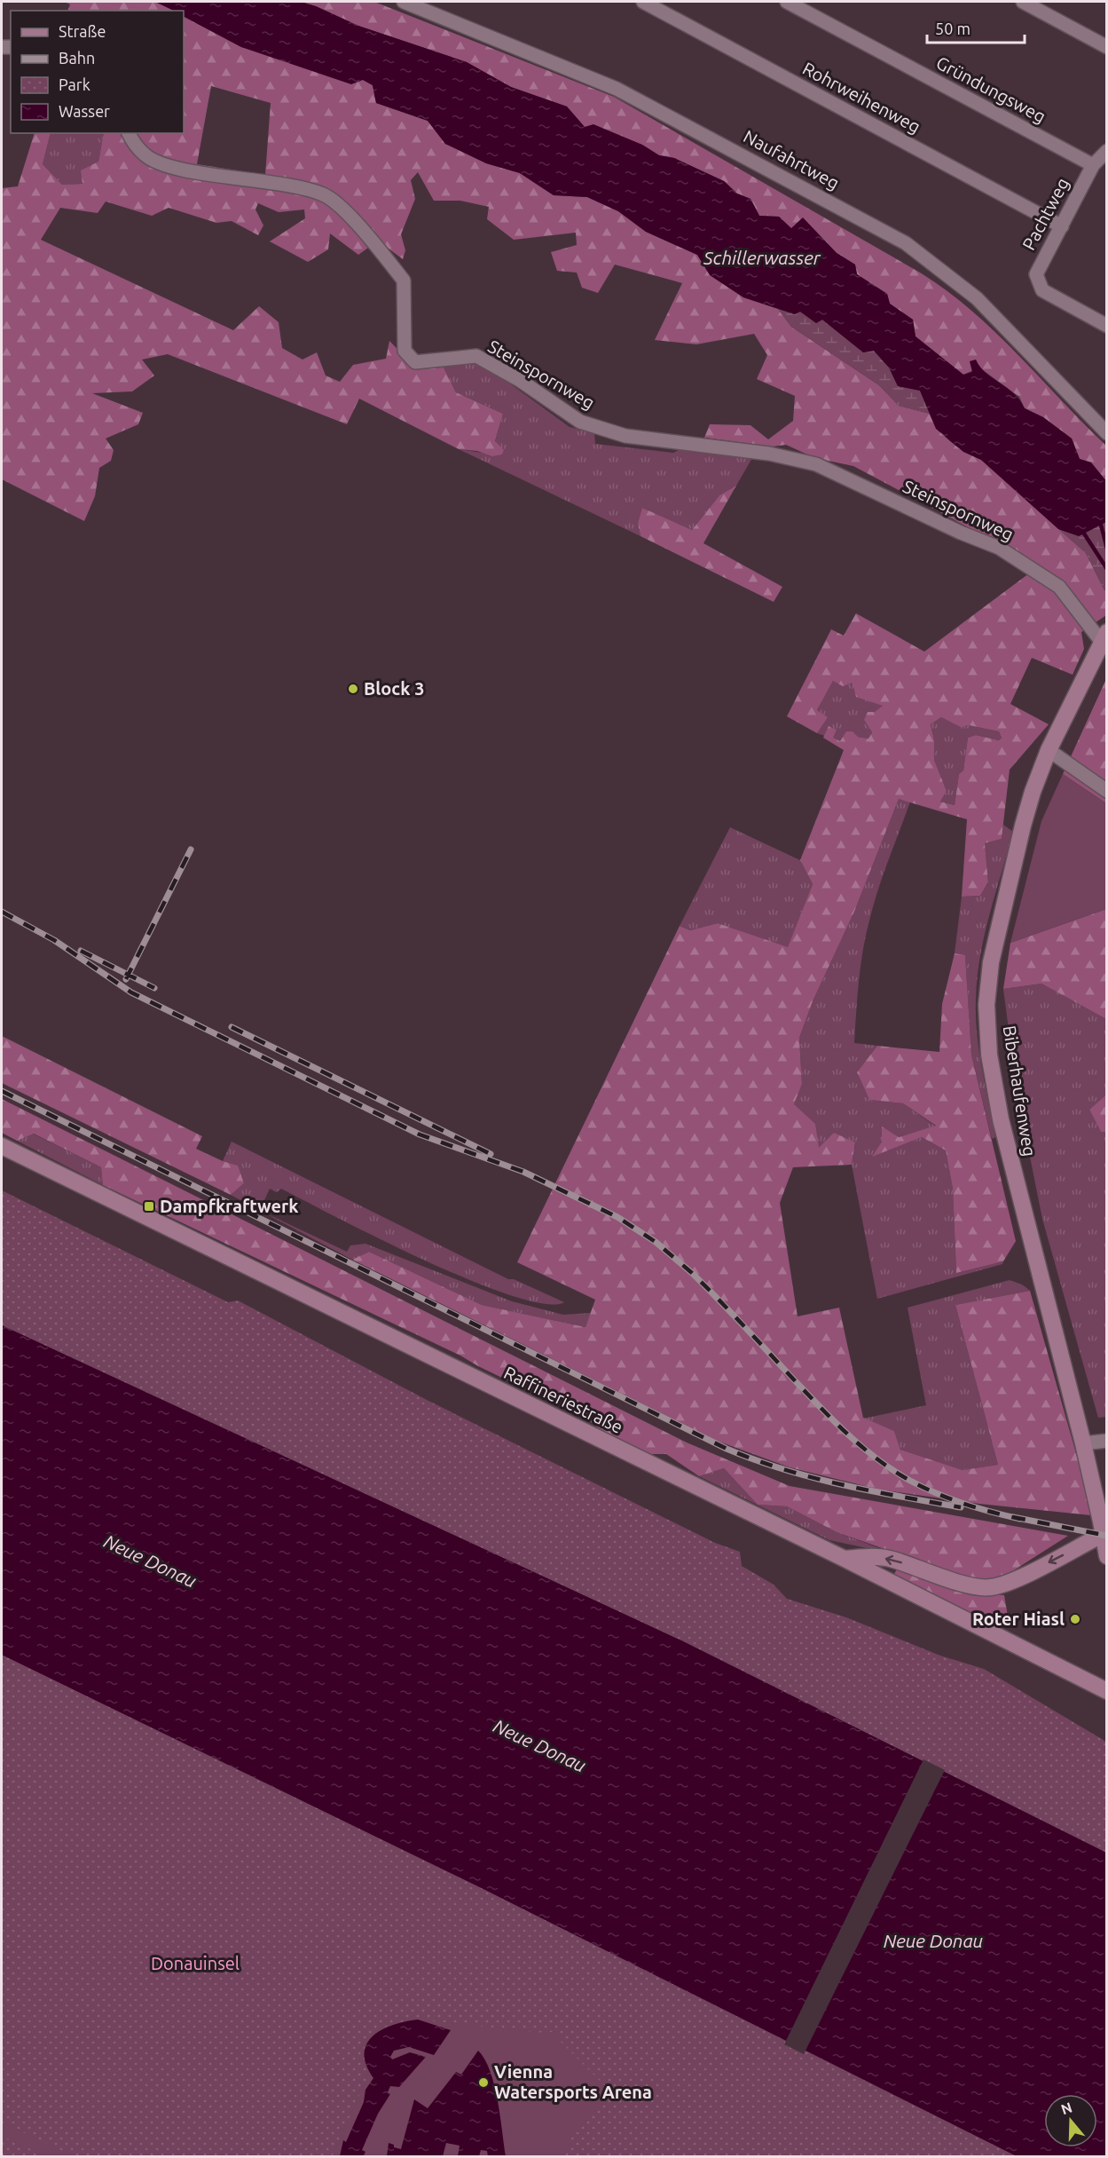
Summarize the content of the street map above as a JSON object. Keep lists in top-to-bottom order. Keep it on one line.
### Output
{"streets":{"main road":["Biberhaufenweg","Raffineriestraße"],"street":["Gründungsweg","Rohrweihenweg","Naufahrtweg","Pachtweg","Steinspornweg"]},"crossings":[["Gründungsweg","Pachtweg"],["Rohrweihenweg","Pachtweg"],["Steinspornweg","Biberhaufenweg"]],"water":["Schillerwasser","Neue Donau"],"parks":["Donauinsel"],"places":{"other":["Block 3","Roter Hiasl","Vienna Watersports Arena"],"transit":["Dampfkraftwerk"]},"legend":["Straße","Bahn","Park","Wasser"],"scale_bar":"50 m","north":"top"}
